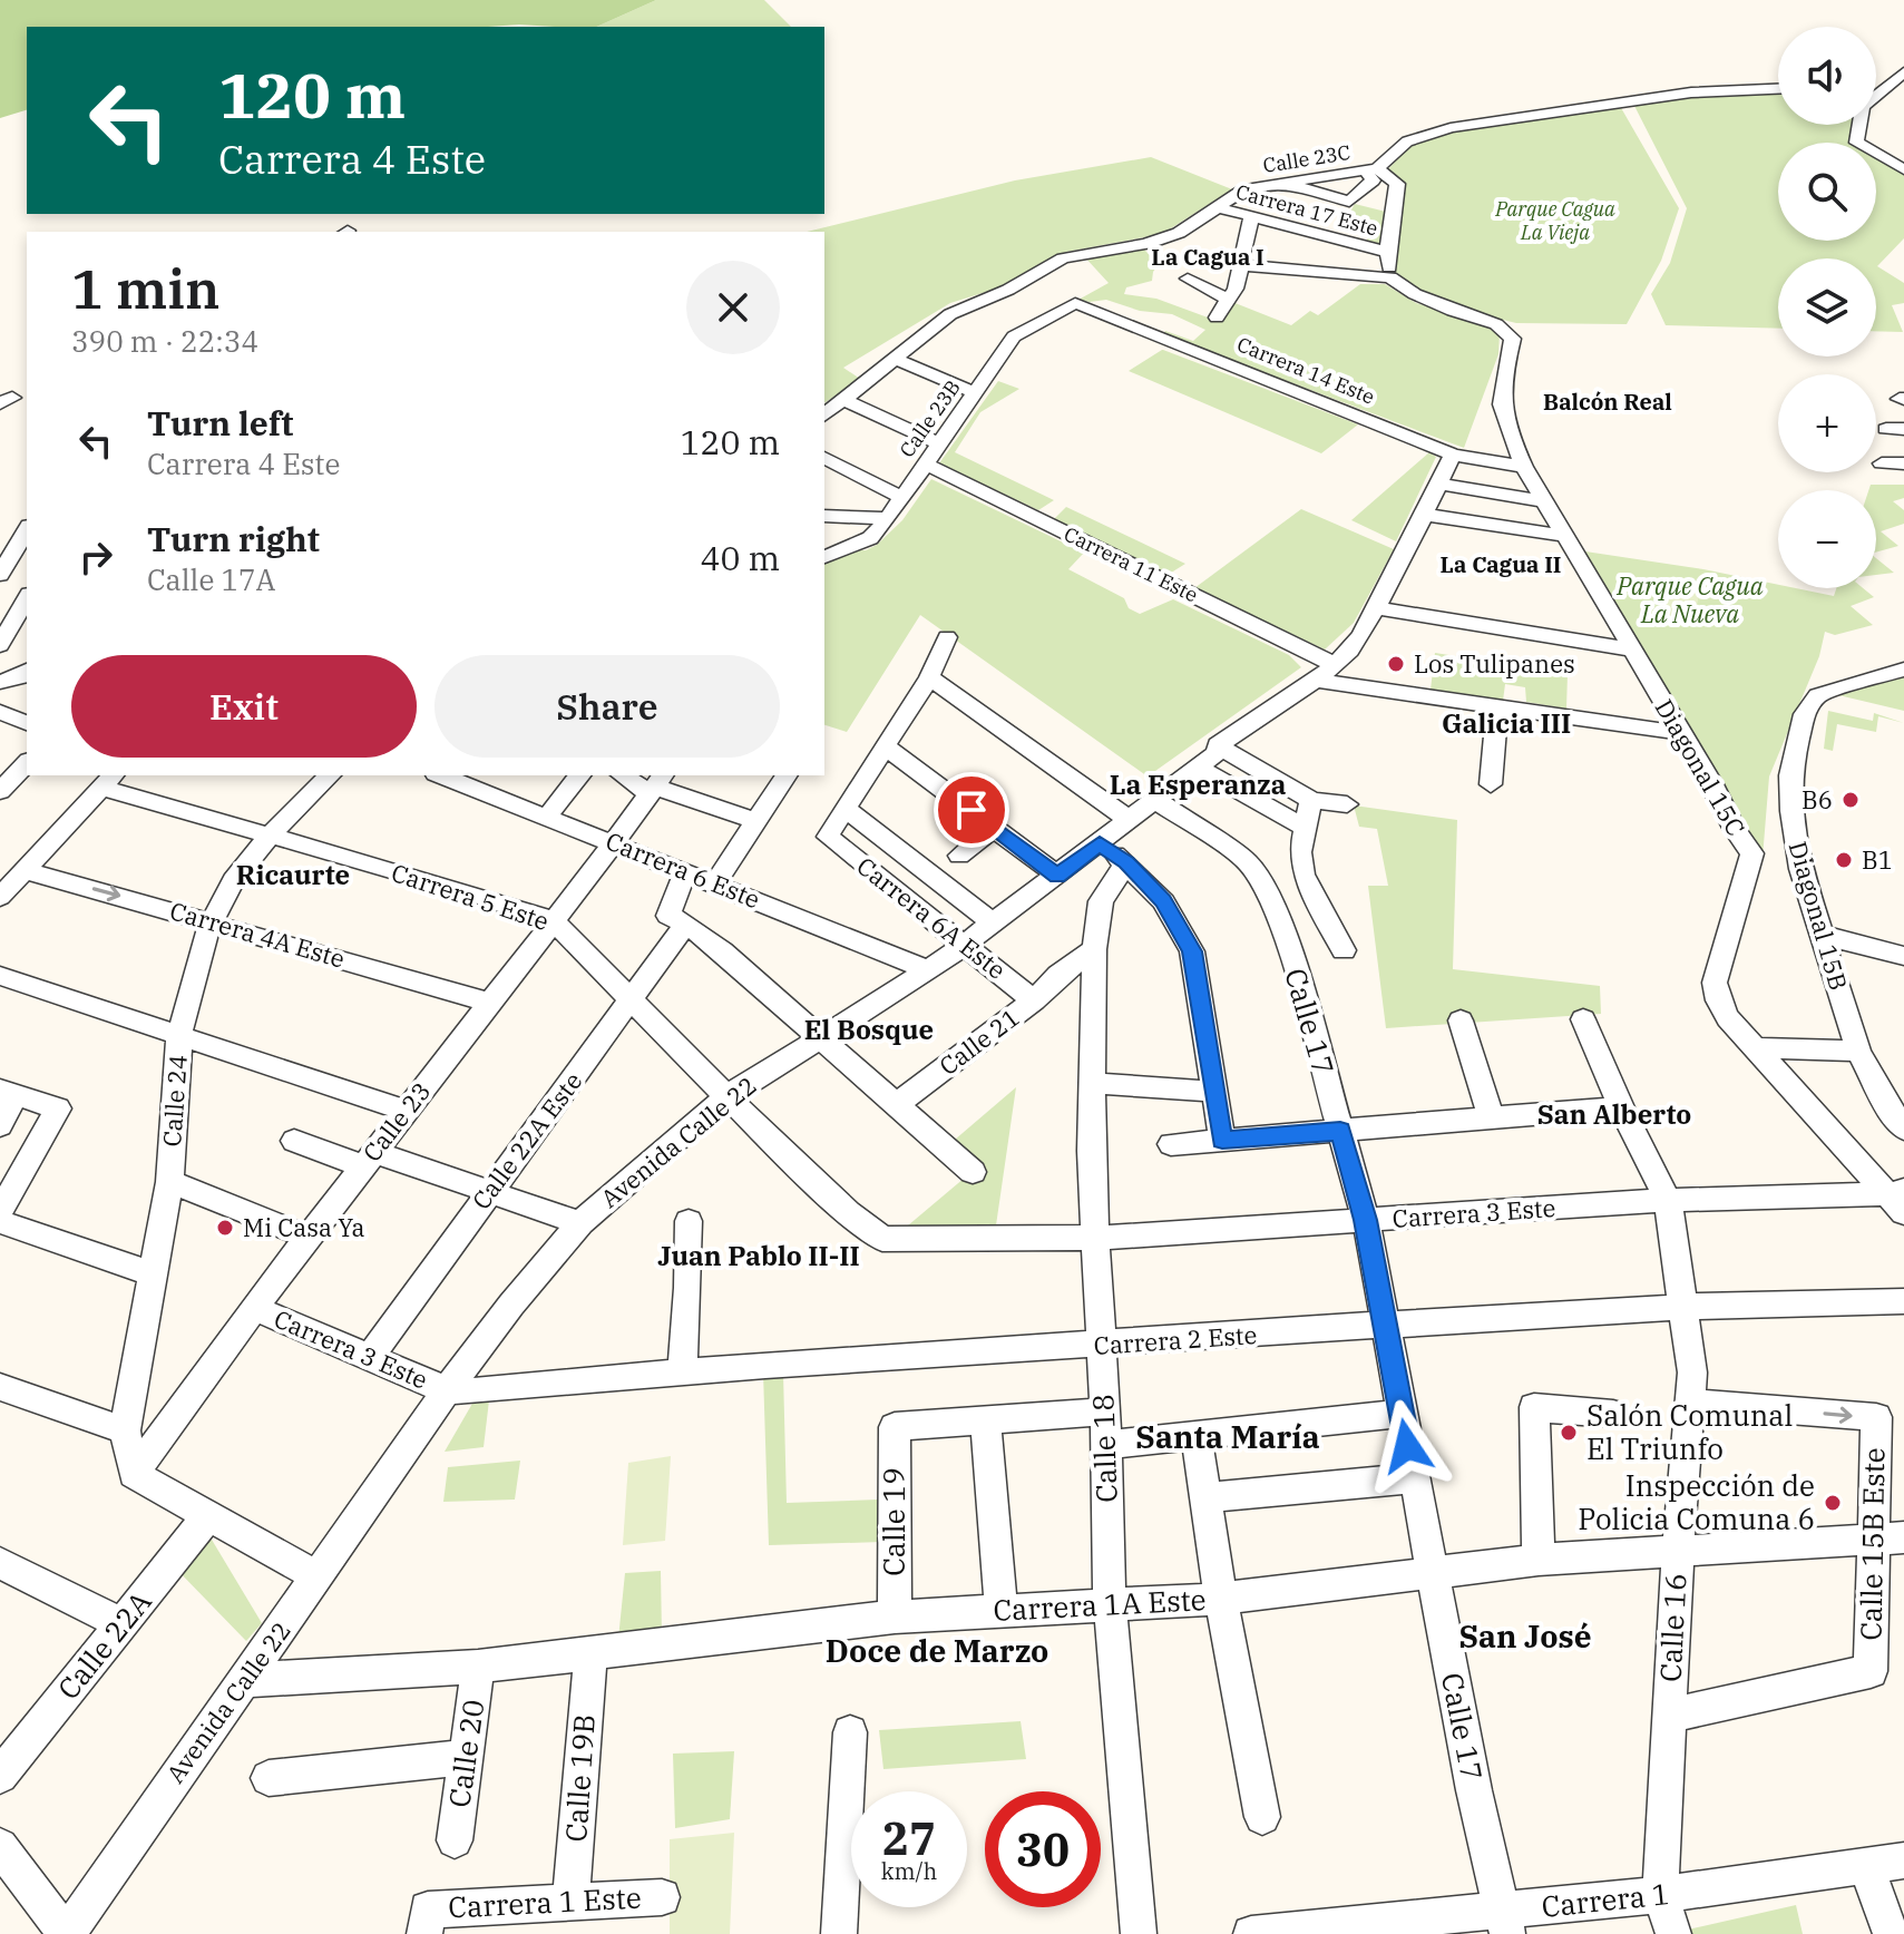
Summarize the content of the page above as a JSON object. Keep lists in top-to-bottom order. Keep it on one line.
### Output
{"streets":{"street":["Calle 23C","Carrera 17 Este","Carrera 14 Este","Calle 23B","Carrera 11 Este","Diagonal 15C","Carrera 6 Este","Carrera 5 Este","Diagonal 15B","Carrera 6A Este","Carrera 4A Este","Calle 17","Calle 21","Calle 24","Calle 23","Calle 22A Este","Avenida Calle 22","Carrera 3 Este","Carrera 2 Este","Calle 18","Calle 19","Calle 15B Este","Carrera 1A Este","Calle 16","Calle 22A","Calle 20","Calle 19B","Carrera 1","Carrera 1 Este"]},"crossings":[["Calle 23C","Carrera 17 Este"],["Carrera 14 Este","Calle 23B"],["Carrera 14 Este","Diagonal 15C"],["Carrera 14 Este","Avenida Calle 22"],["Calle 23B","Carrera 11 Este"],["Carrera 11 Este","Avenida Calle 22"],["Diagonal 15C","Carrera 3 Este"],["Carrera 6 Este","Calle 23"],["Carrera 6 Este","Avenida Calle 22"],["Carrera 5 Este","Calle 24"],["Carrera 5 Este","Calle 23"],["Carrera 5 Este","Calle 22A Este"],["Carrera 5 Este","Avenida Calle 22"],["Carrera 5 Este","Carrera 3 Este"],["Carrera 6A Este","Calle 21"],["Carrera 6A Este","Avenida Calle 22"],["Carrera 4A Este","Calle 24"],["Carrera 4A Este","Calle 23"],["Calle 17","Avenida Calle 22"],["Calle 17","Carrera 3 Este"],["Calle 17","Carrera 2 Este"],["Calle 17","Carrera 1A Este"],["Calle 17","Carrera 1"],["Calle 21","Calle 18"],["Calle 24","Calle 23"],["Calle 23","Carrera 3 Este"],["Calle 22A Este","Carrera 3 Este"],["Avenida Calle 22","Carrera 3 Este"],["Avenida Calle 22","Carrera 2 Este"],["Avenida Calle 22","Carrera 1A Este"],["Carrera 3 Este","Carrera 2 Este"],["Carrera 3 Este","Calle 18"],["Carrera 3 Este","Calle 16"],["Carrera 2 Este","Calle 18"],["Carrera 2 Este","Calle 16"],["Calle 18","Carrera 1A Este"],["Calle 19","Carrera 1A Este"],["Calle 15B Este","Carrera 1A Este"],["Calle 15B Este","Calle 16"],["Carrera 1A Este","Calle 16"],["Carrera 1A Este","Calle 20"],["Carrera 1A Este","Calle 19B"],["Calle 16","Carrera 1"],["Calle 19B","Carrera 1 Este"]],"districts":["La Cagua I","Balcón Real","La Cagua II","Galicia III","La Esperanza","Ricaurte","El Bosque","San Alberto","Juan Pablo II-II","Santa María","San José","Doce de Marzo"],"parks":["Parque Cagua La Vieja","Parque Cagua La Nueva"],"places":["Los Tulipanes","B6","B1","Mi Casa Ya","Salón Comunal El Triunfo","Inspección de Policia Comuna 6"],"page":{"map_buttons":["+","−"],"turn":["120 m","Carrera 4 Este"],"heading":["1 min","390 m · 22:34"],"list":[{"name":"Turn left","note":"Carrera 4 Este","value":"120 m"},{"name":"Turn right","note":"Calle 17A","value":"40 m"}],"buttons":["Exit","Share"],"speed":"27 km/h","limit":"30"}}
